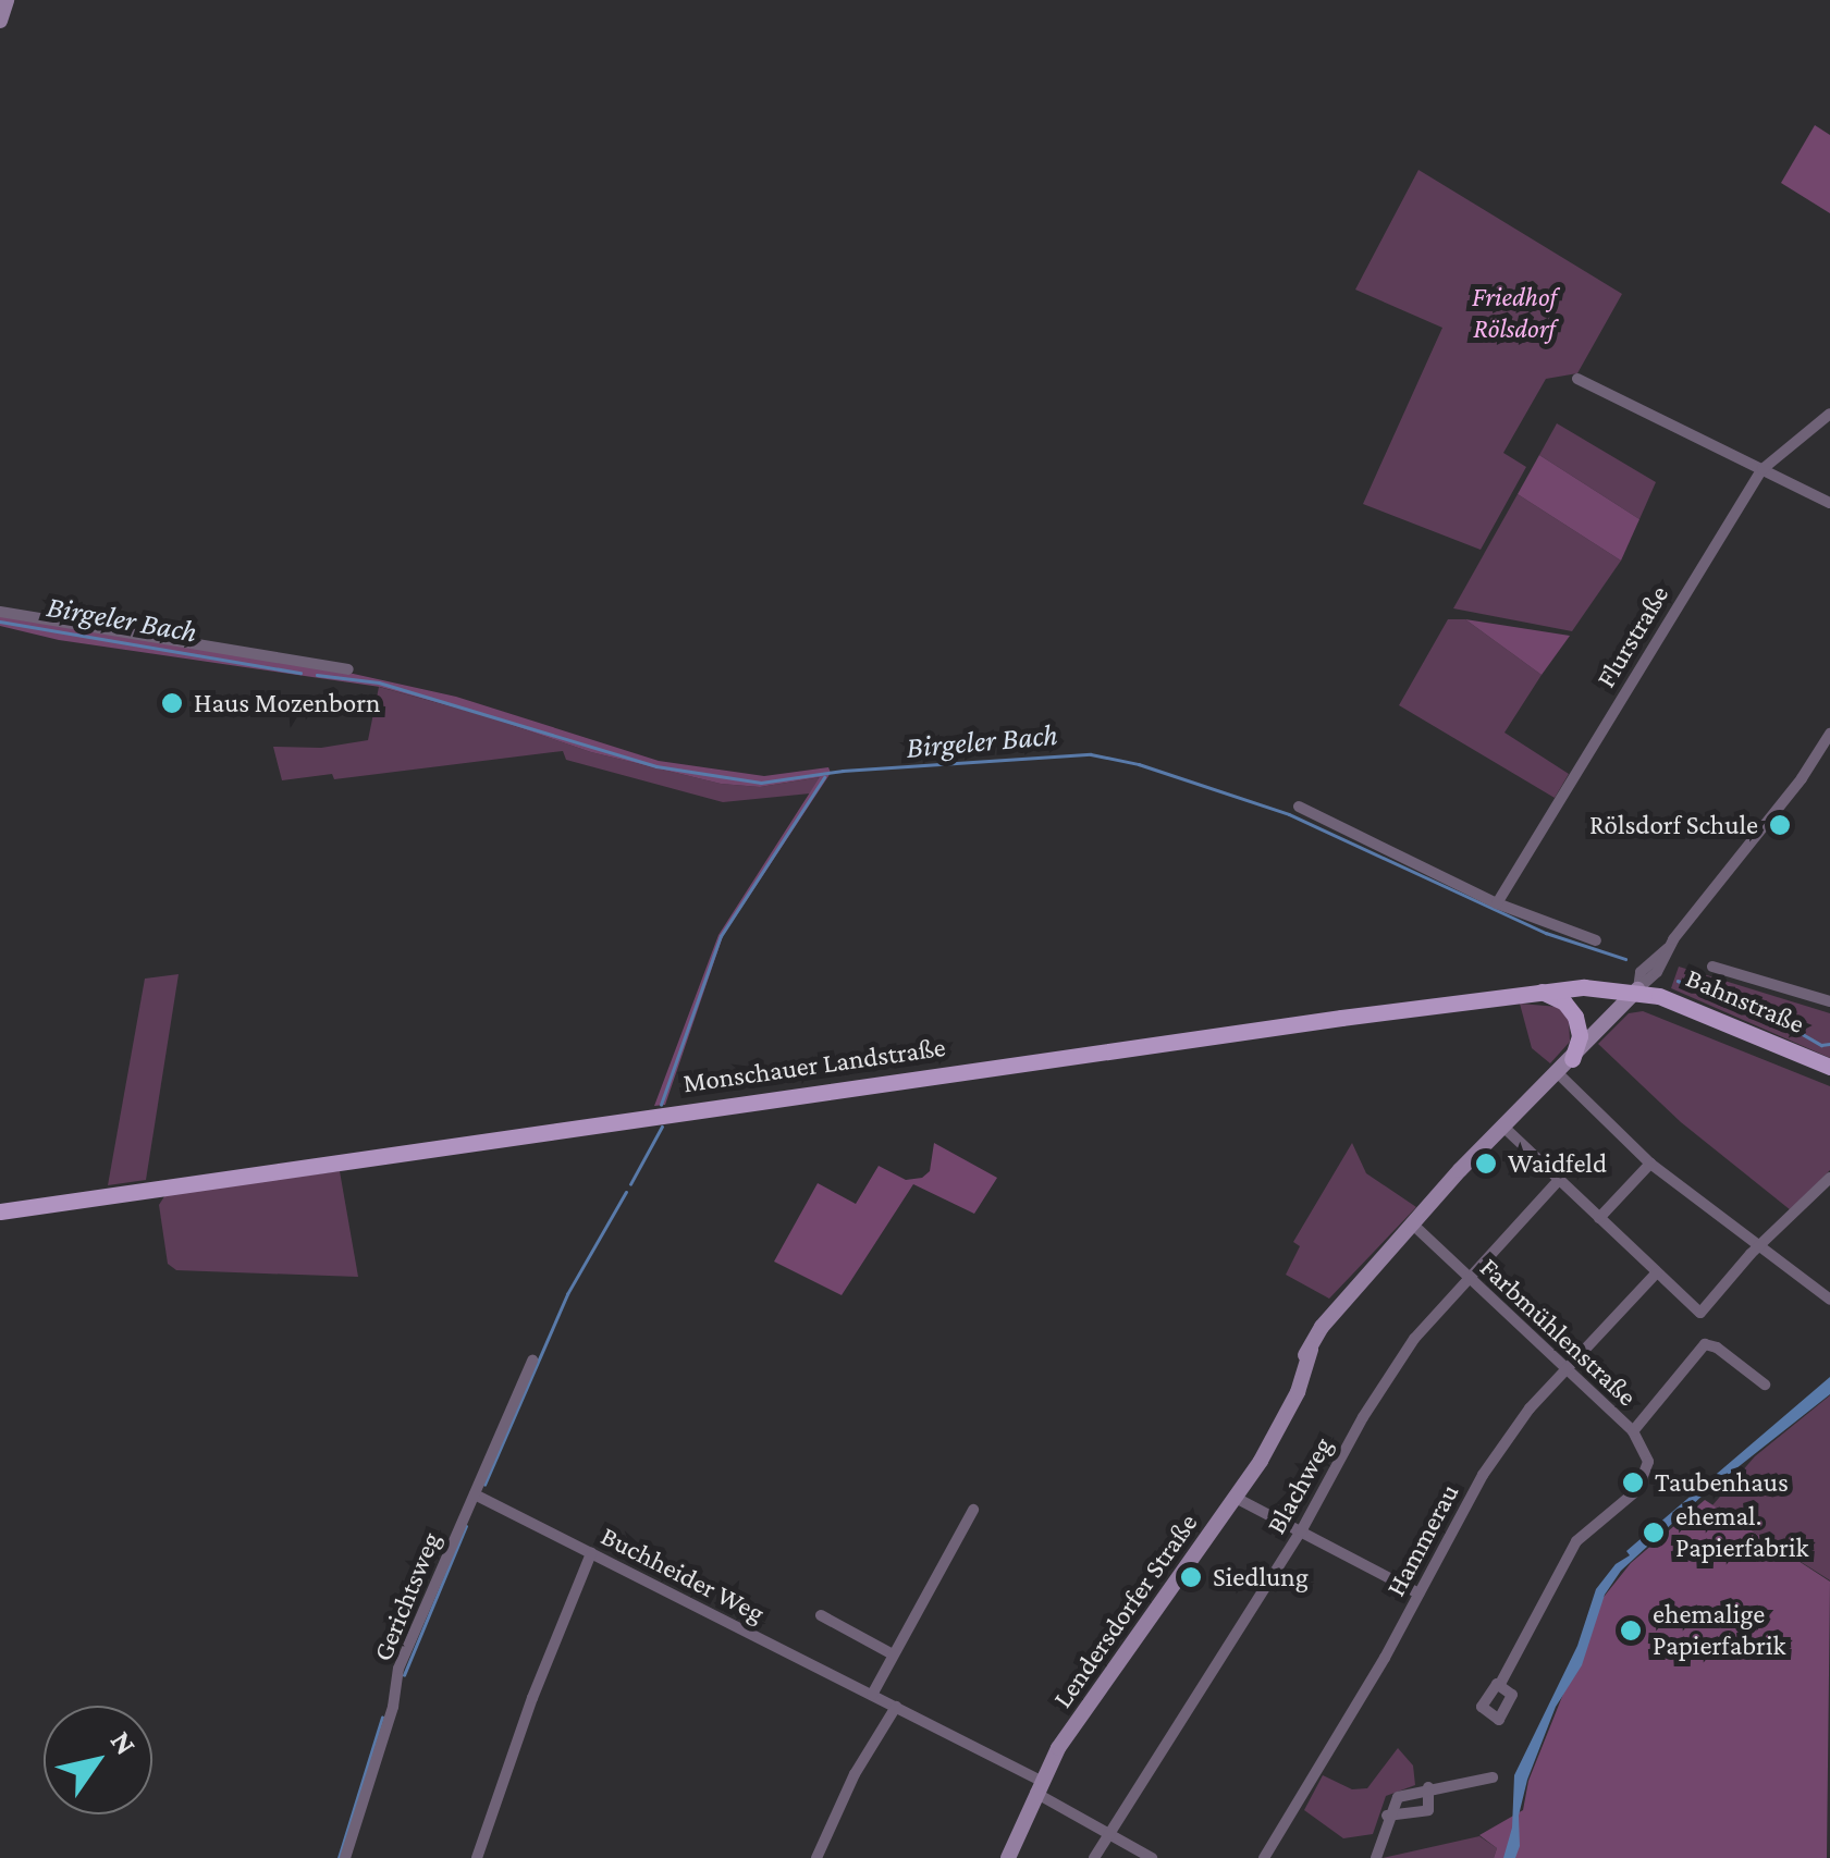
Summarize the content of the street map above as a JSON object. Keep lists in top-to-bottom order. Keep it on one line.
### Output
{"streets":{"main road":["Bahnstraße","Monschauer Landstraße"],"street":["Flurstraße","Farbmühlenstraße","Blachweg","Hammerau","Buchheider Weg","Gerichtsweg","Lendersdorfer Straße"]},"crossings":[["Bahnstraße","Monschauer Landstraße"],["Bahnstraße","Lendersdorfer Straße"],["Monschauer Landstraße","Lendersdorfer Straße"],["Farbmühlenstraße","Blachweg"],["Farbmühlenstraße","Hammerau"],["Farbmühlenstraße","Lendersdorfer Straße"],["Blachweg","Buchheider Weg"],["Buchheider Weg","Gerichtsweg"],["Buchheider Weg","Lendersdorfer Straße"]],"water":["Birgeler Bach"],"parks":["Friedhof Rölsdorf"],"places":["Haus Mozenborn","Rölsdorf Schule","Waidfeld","Taubenhaus","ehemal. Papierfabrik","Siedlung","ehemalige Papierfabrik"],"north":"top right"}
